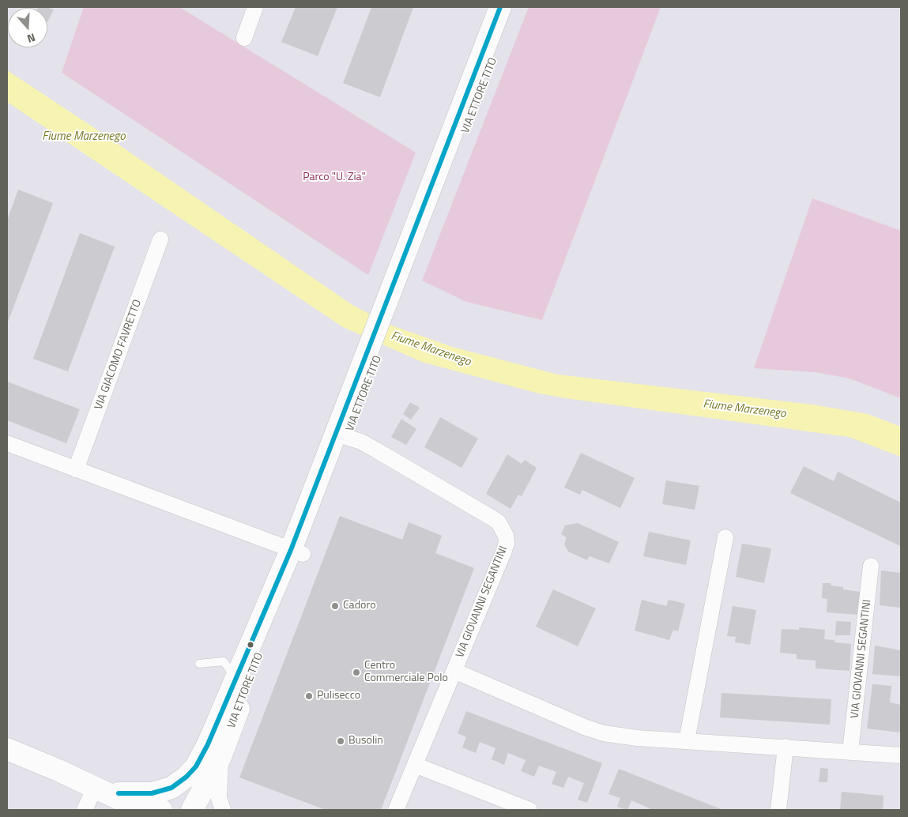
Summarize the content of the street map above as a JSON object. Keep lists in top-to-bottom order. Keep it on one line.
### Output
{"streets":{"street":["VIA ETTORE TITO","VIA GIACOMO FAVRETTO","VIA GIOVANNI SEGANTINI"]},"crossings":[["VIA ETTORE TITO","VIA GIOVANNI SEGANTINI"]],"water":["Fiume Marzenego"],"parks":["Parco \"U. Zia\""],"places":["Cadoro","Centro Commerciale Polo","Pulisecco","Busolin"],"north":"bottom"}
